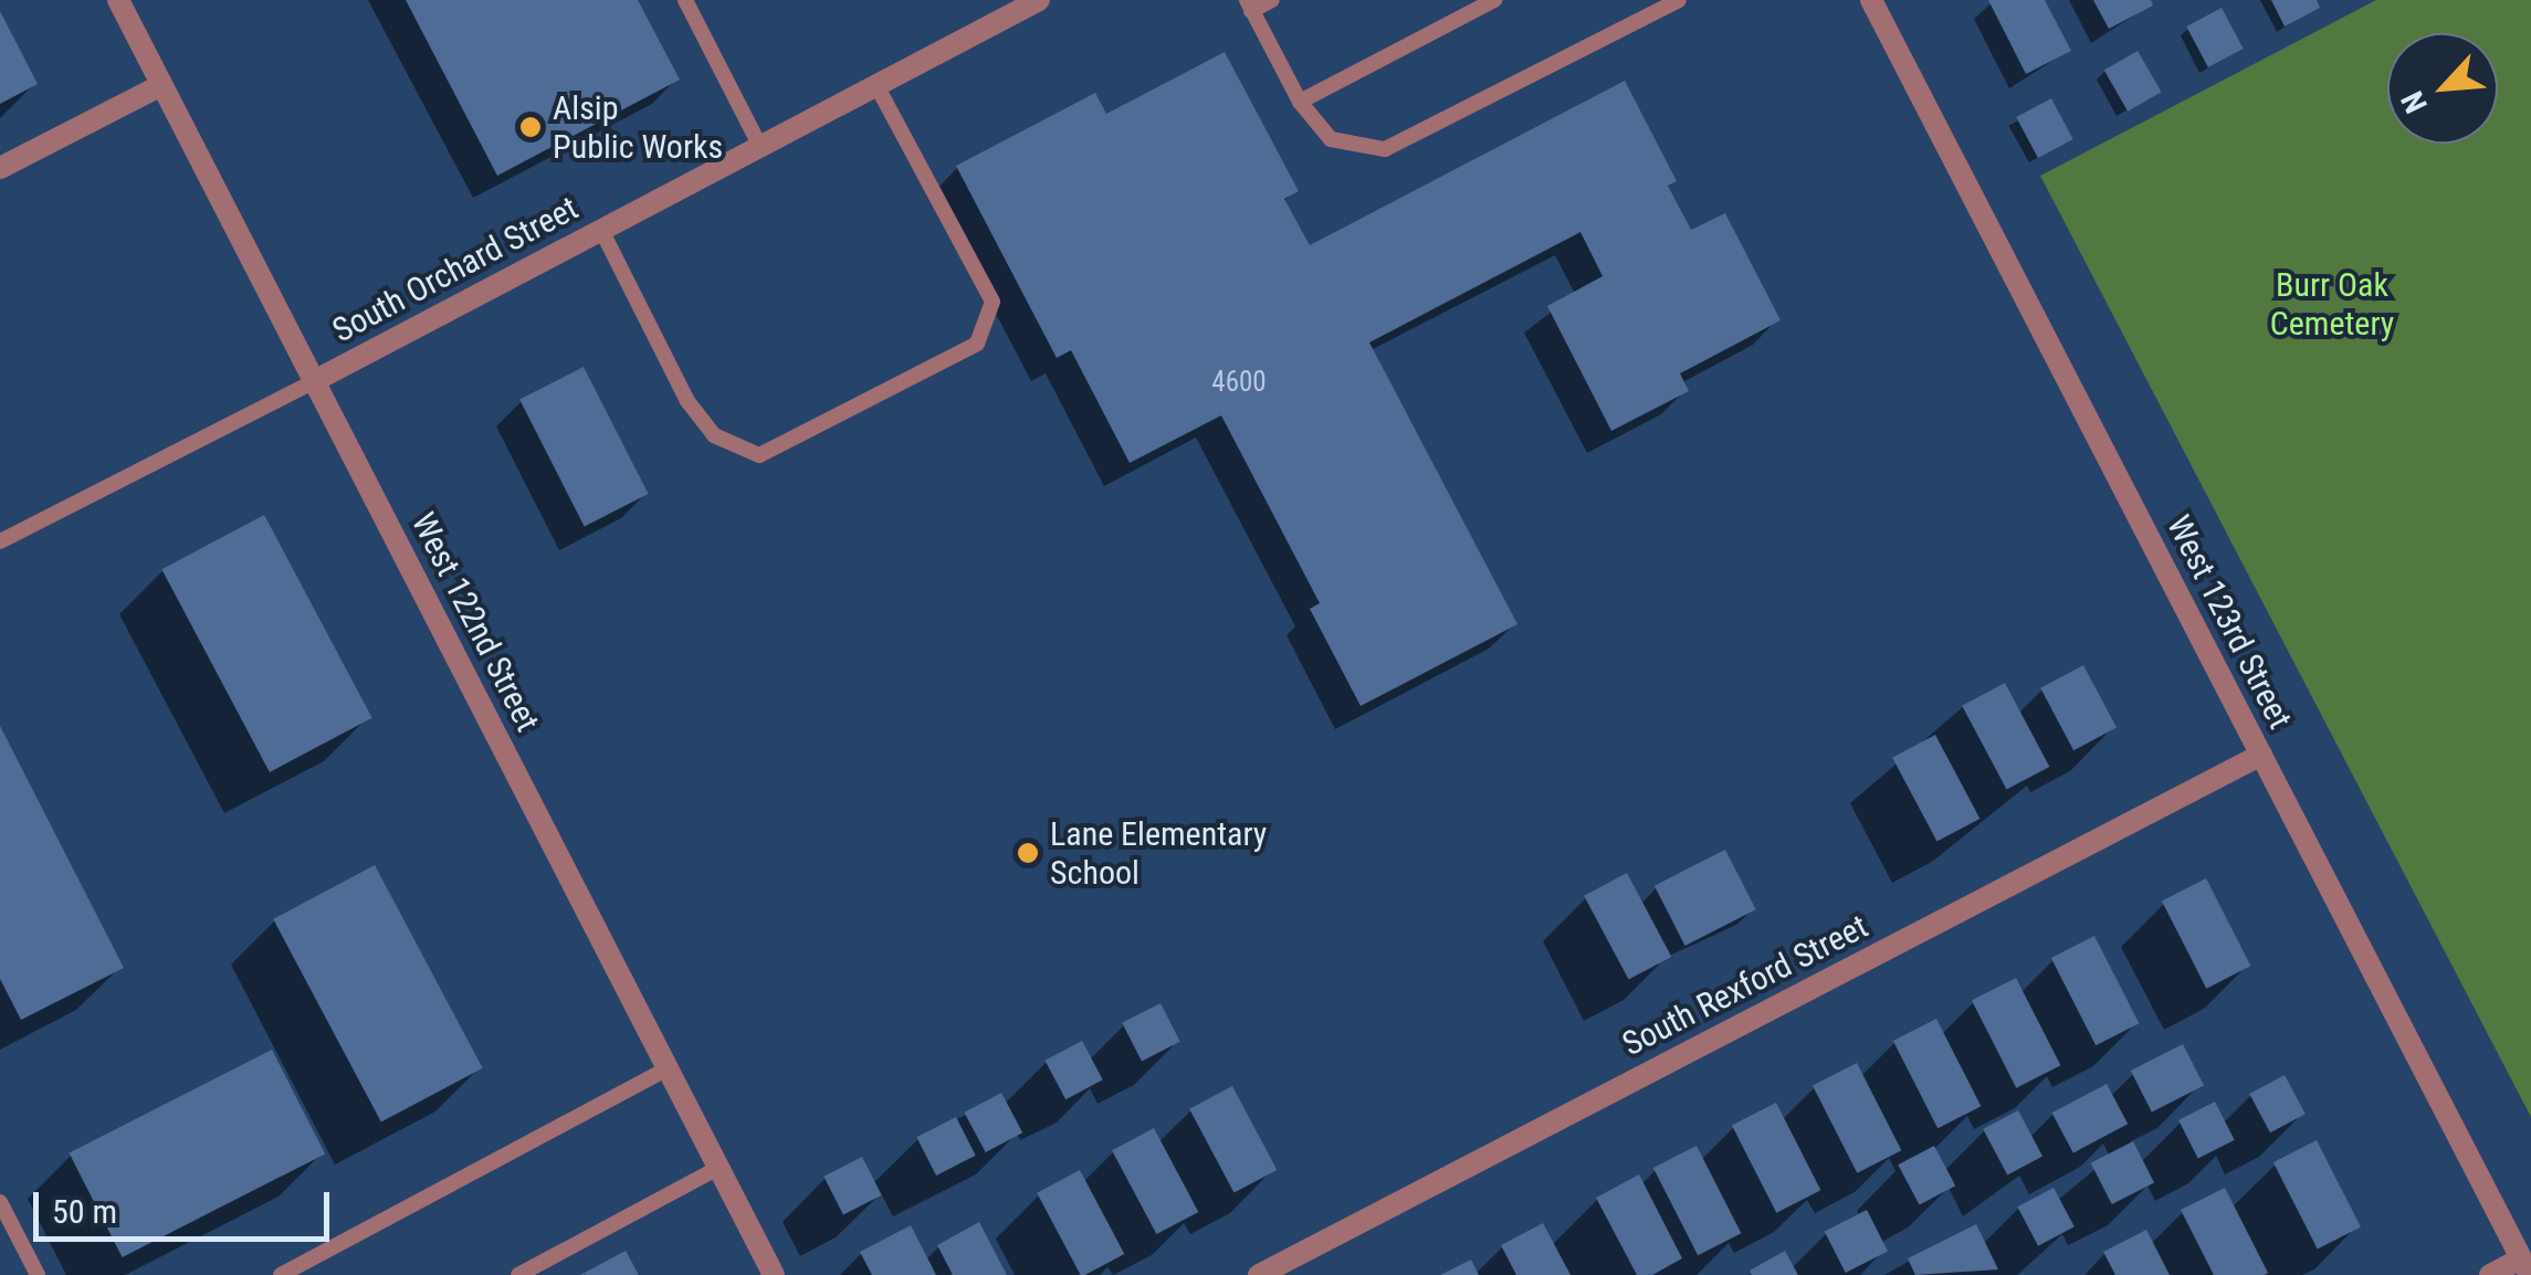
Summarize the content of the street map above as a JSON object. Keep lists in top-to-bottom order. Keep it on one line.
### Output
{"streets":{"street":["South Orchard Street","West 122nd Street","West 123rd Street","South Rexford Street"]},"crossings":[["South Orchard Street","West 122nd Street"],["West 123rd Street","South Rexford Street"]],"parks":["Burr Oak Cemetery"],"places":["Alsip Public Works","Lane Elementary School"],"house_numbers":["4600"],"scale_bar":"50 m","north":"bottom left"}
